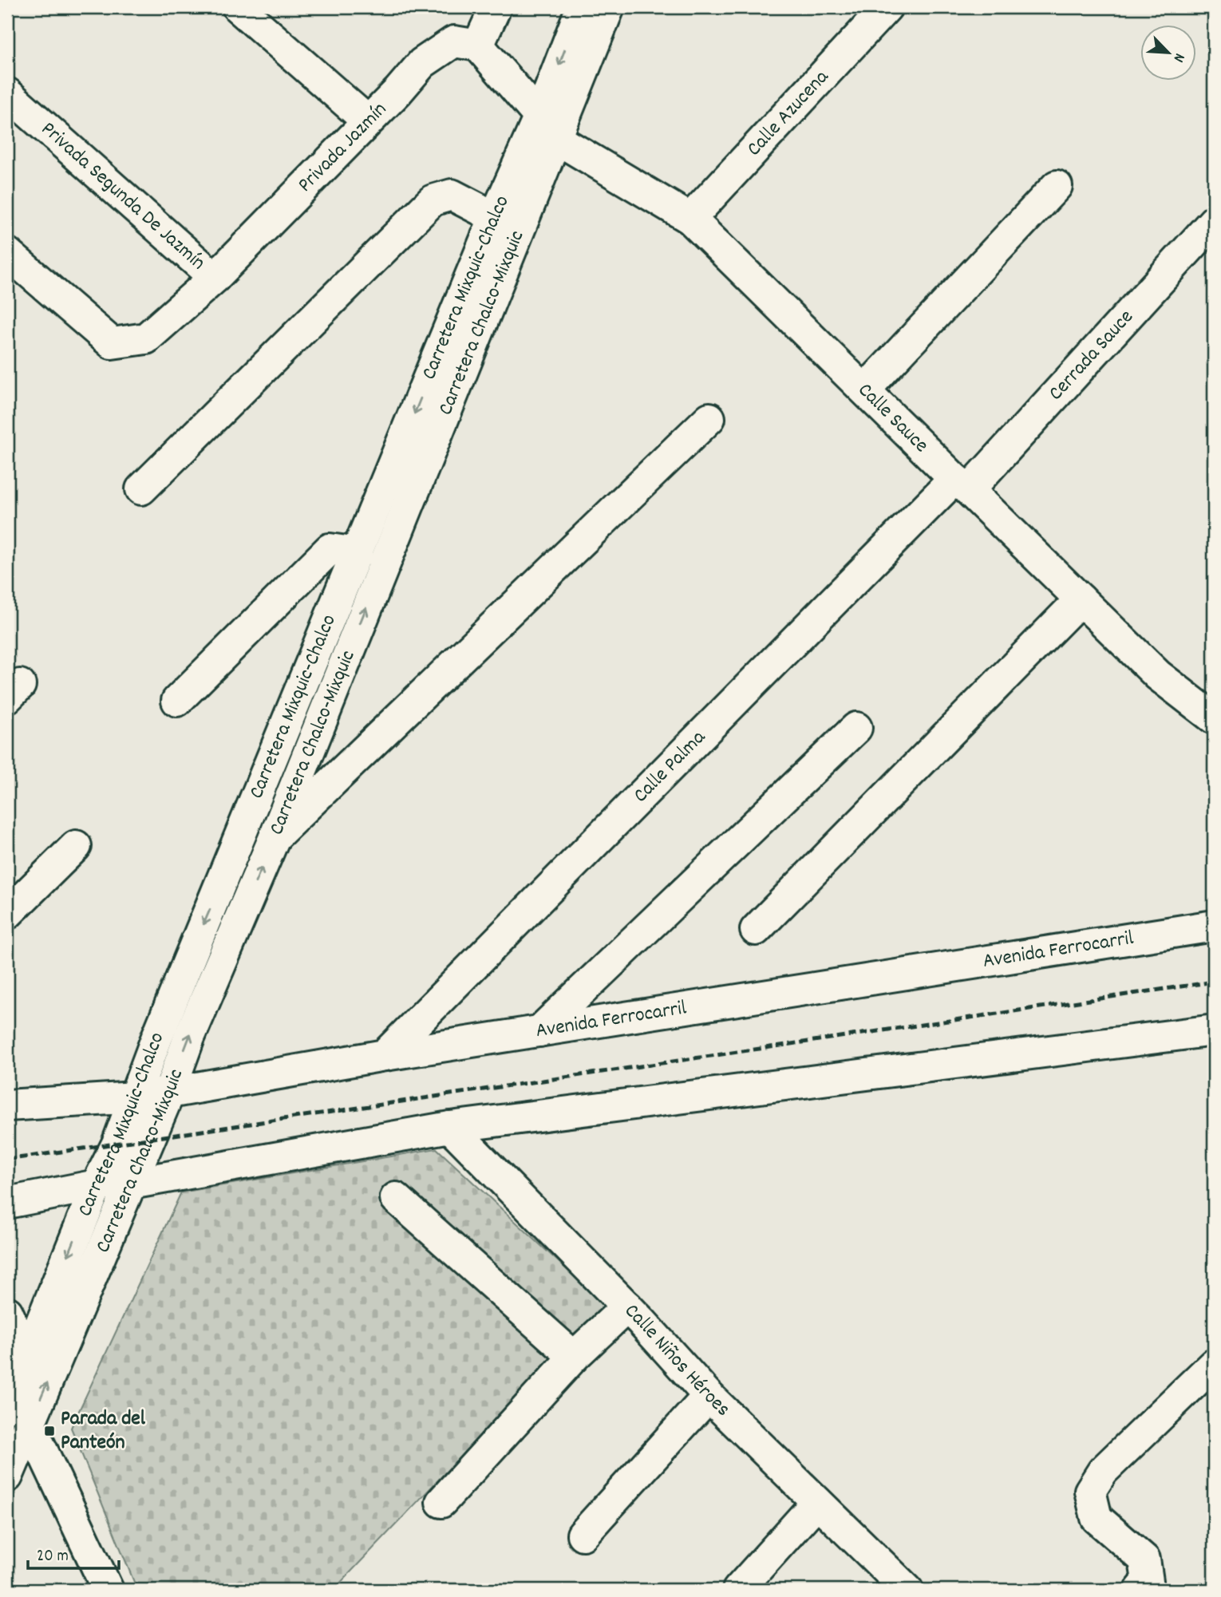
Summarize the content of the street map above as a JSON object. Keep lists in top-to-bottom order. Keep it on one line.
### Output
{"streets":{"street":["Calle Azucena","Privada Jazmín","Privada Segunda De Jazmín","Carretera Mixquic-Chalco","Carretera Chalco-Mixquic","Cerrada Sauce","Calle Sauce","Calle Palma","Avenida Ferrocarril","Calle Niños Héroes"]},"crossings":[["Calle Azucena","Calle Sauce"],["Privada Jazmín","Privada Segunda De Jazmín"],["Carretera Mixquic-Chalco","Carretera Chalco-Mixquic"],["Carretera Mixquic-Chalco","Calle Sauce"],["Carretera Mixquic-Chalco","Avenida Ferrocarril"],["Carretera Chalco-Mixquic","Calle Sauce"],["Carretera Chalco-Mixquic","Avenida Ferrocarril"],["Cerrada Sauce","Calle Sauce"],["Cerrada Sauce","Calle Palma"],["Calle Sauce","Calle Palma"],["Calle Palma","Avenida Ferrocarril"]],"places":{"transit":["Parada del Panteón"]},"scale_bar":"20 m","north":"bottom right"}
